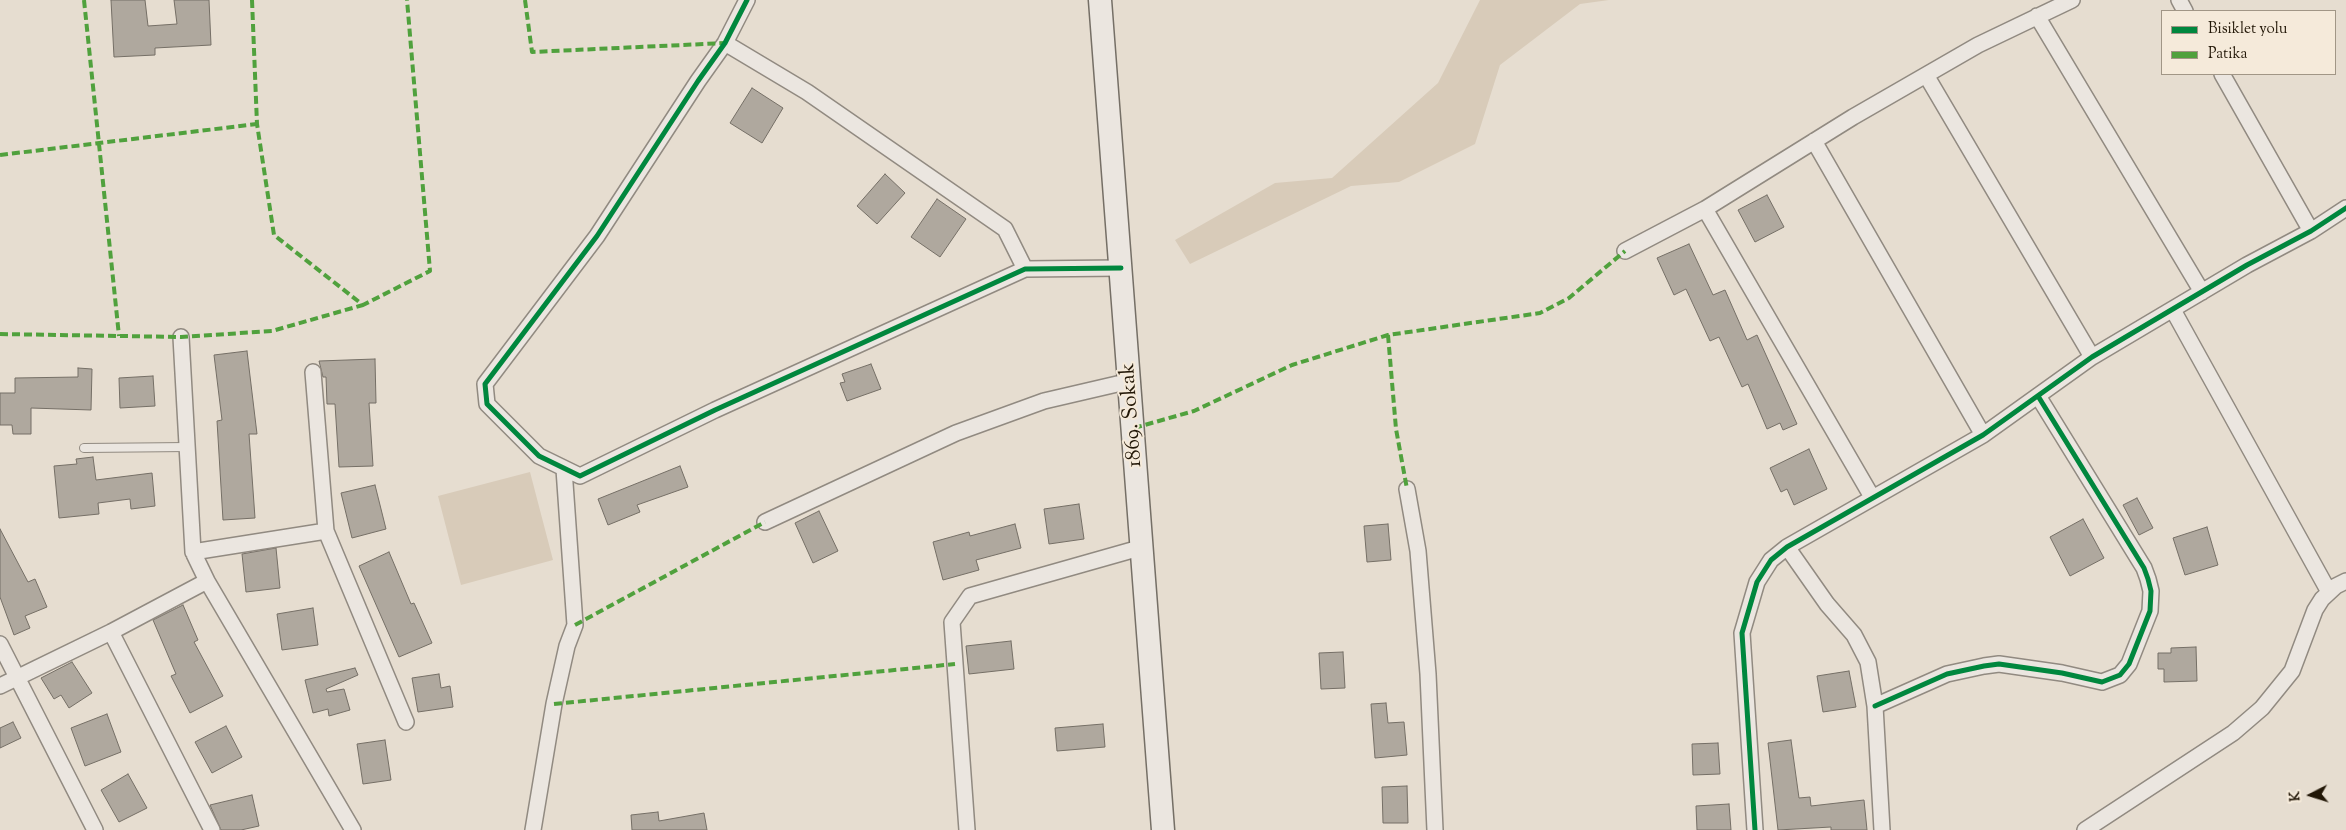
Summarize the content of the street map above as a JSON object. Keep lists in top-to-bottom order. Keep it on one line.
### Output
{"streets":{"main road":["1869. Sokak"]},"legend":["Bisiklet yolu","Patika"],"north":"left"}
